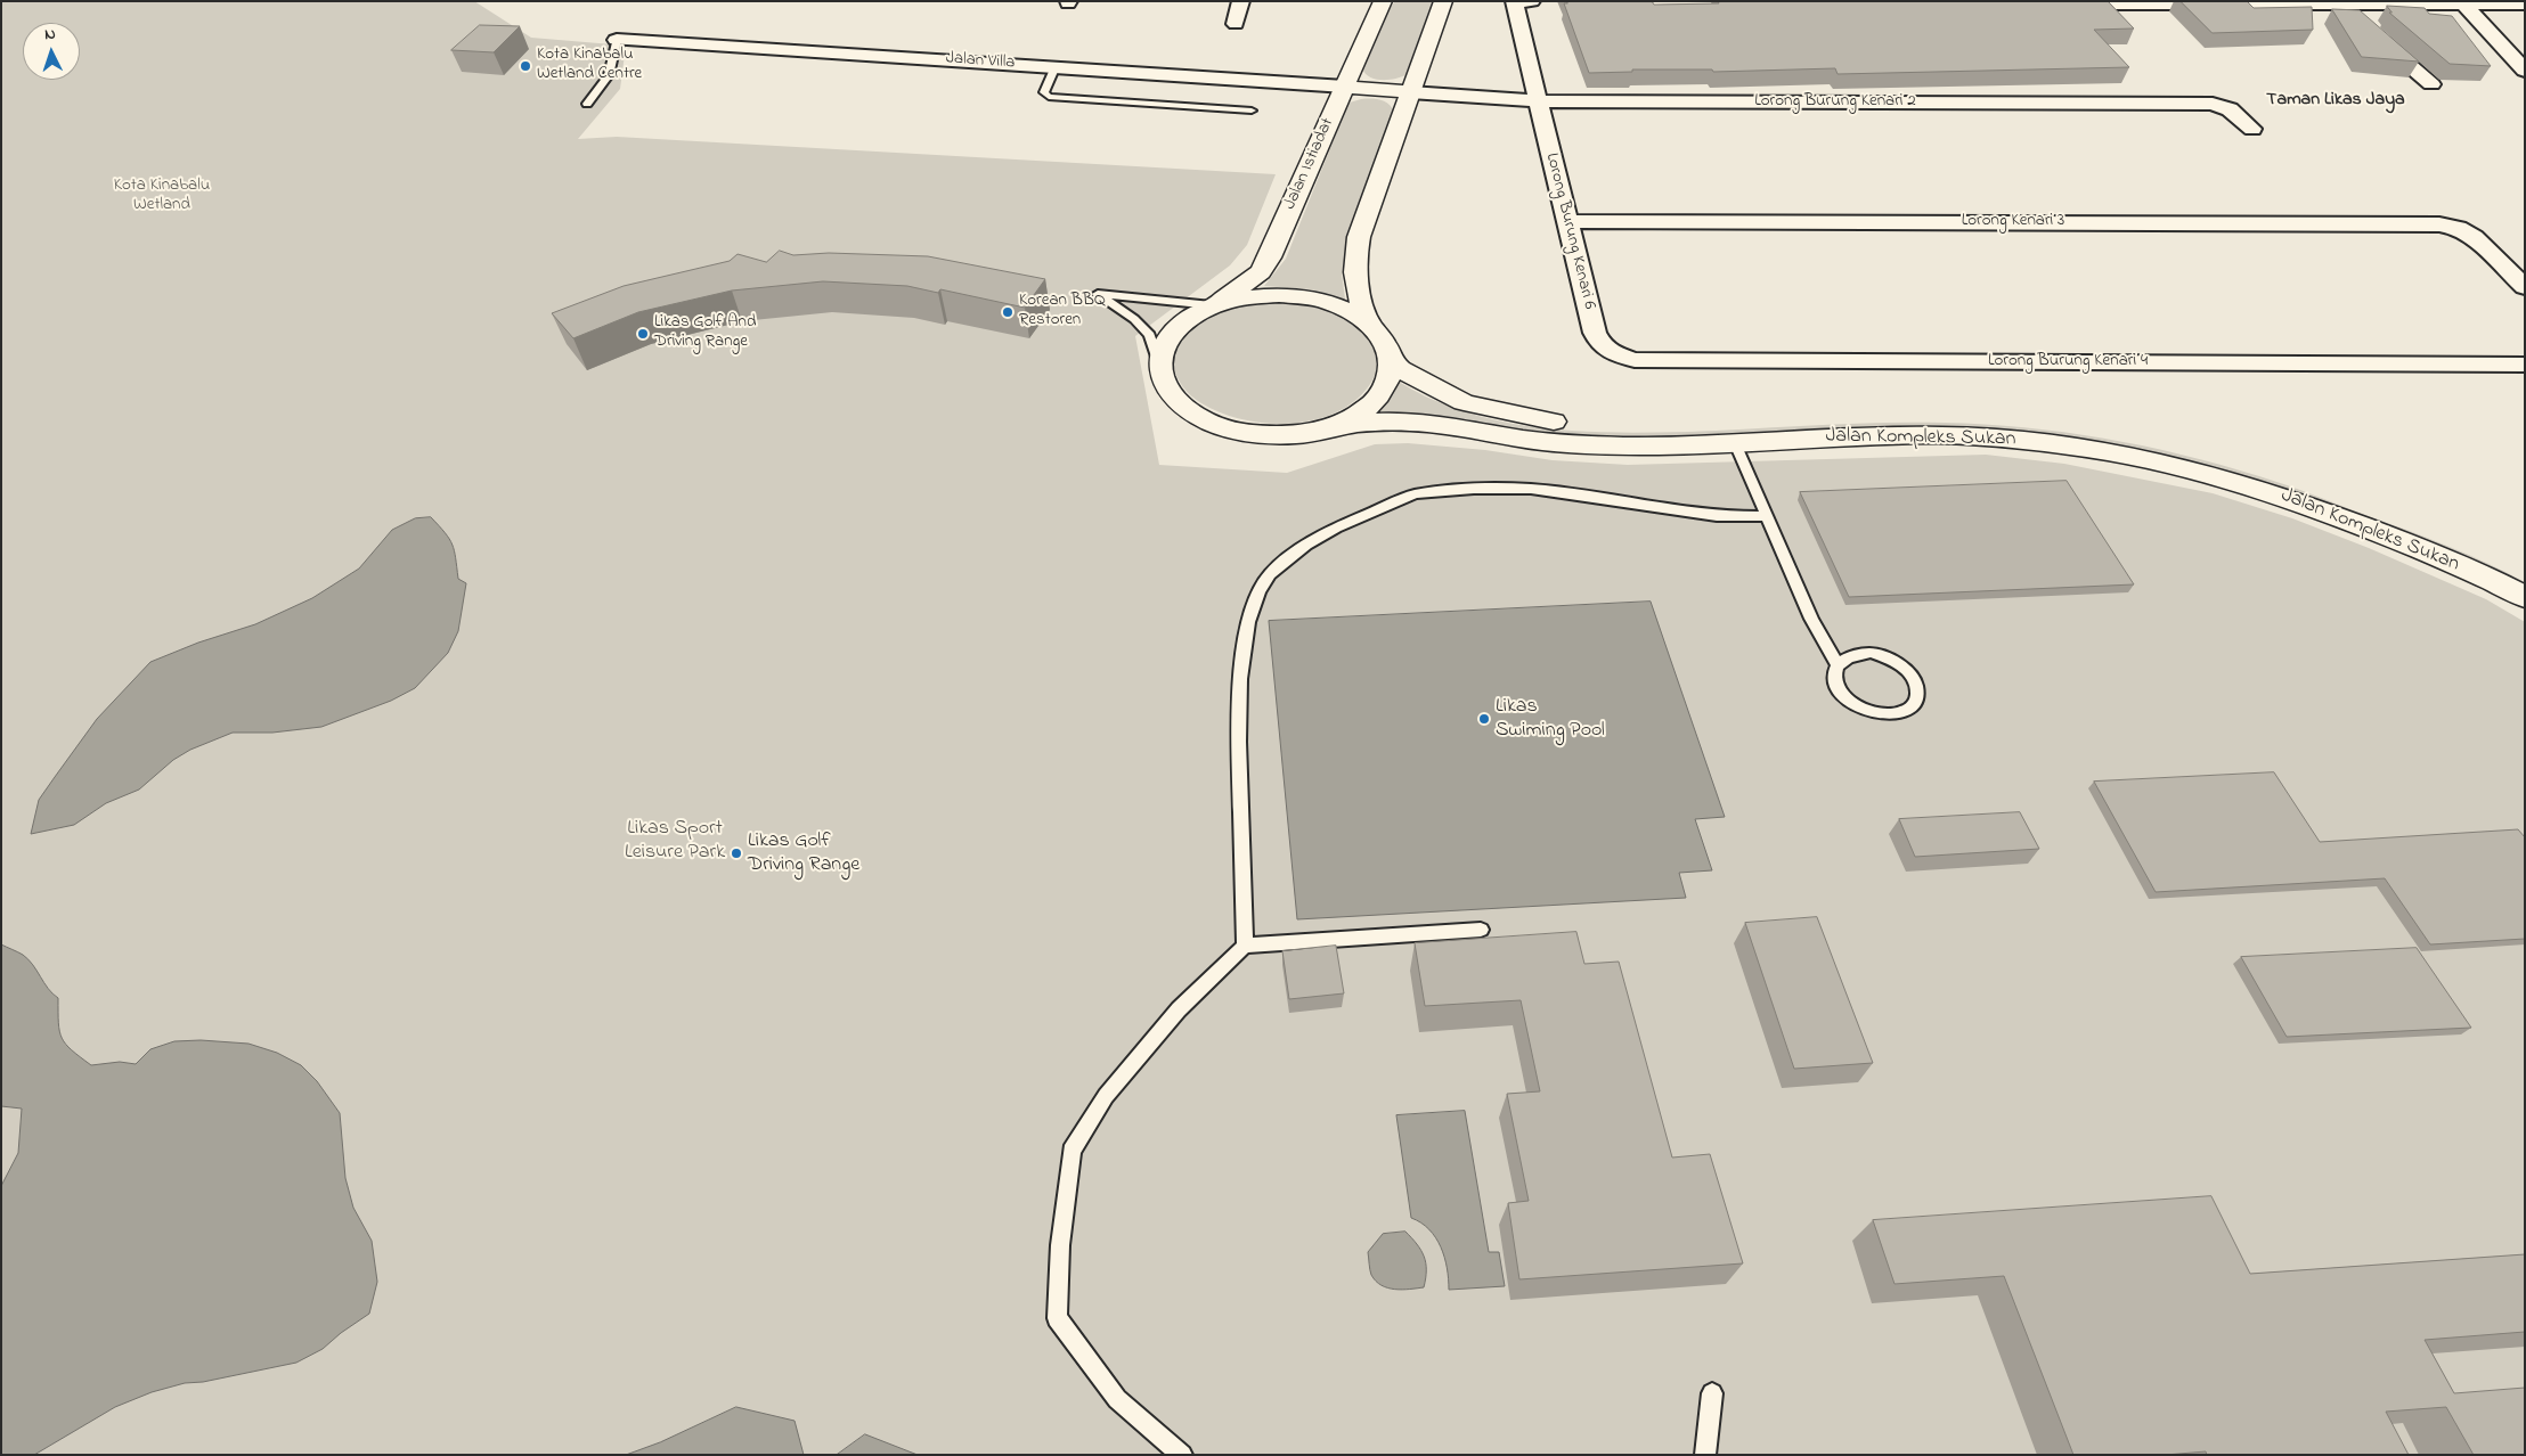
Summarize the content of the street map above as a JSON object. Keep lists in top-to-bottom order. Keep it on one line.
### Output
{"streets":{"main road":["Jalan Istiadat","Jalan Kompleks Sukan"],"street":["Jalan Villa","Lorong Burung Kenari 2","Lorong Kenari 3","Lorong Burung Kenari 6","Lorong Burung Kenari 4"]},"crossings":[["Jalan Villa","Jalan Istiadat"],["Lorong Burung Kenari 2","Lorong Burung Kenari 6"],["Jalan Istiadat","Jalan Kompleks Sukan"],["Lorong Kenari 3","Lorong Burung Kenari 6"],["Lorong Burung Kenari 6","Lorong Burung Kenari 4"]],"districts":["Taman Likas Jaya"],"parks":["Kota Kinabalu Wetland","Likas Sport Leisure Park"],"places":["Kota Kinabalu Wetland Centre","Korean BBQ Restoren","Likas Golf And Driving Range","Likas Swiming Pool","Likas Golf Driving Range"],"north":"top"}
